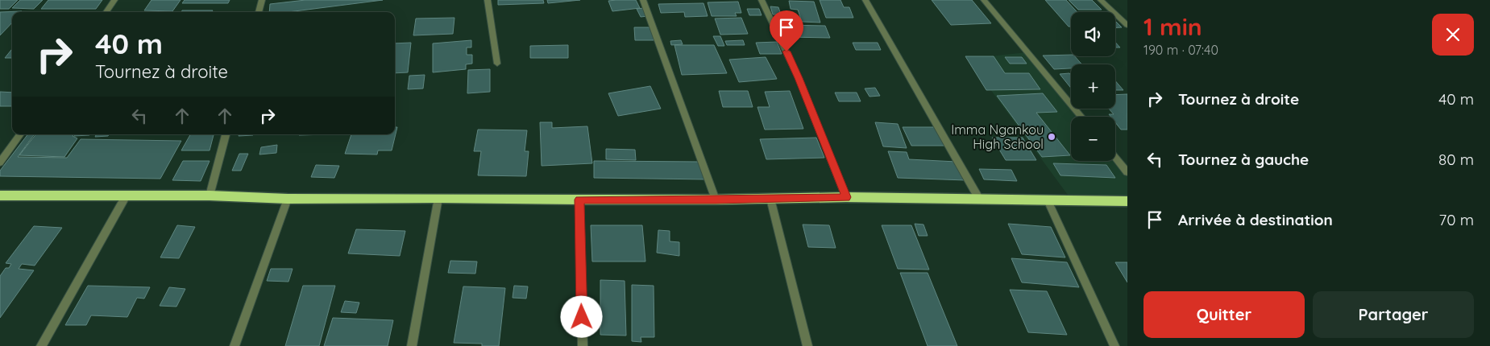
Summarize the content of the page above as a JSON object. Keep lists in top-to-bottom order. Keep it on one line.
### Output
{"places":["Imma Ngankou High School"],"page":{"heading":["1 min","190 m · 07:40"],"map_buttons":["+","−"],"turn":["40 m","Tournez à droite"],"list":[{"name":"Tournez à droite","value":"40 m"},{"name":"Tournez à gauche","value":"80 m"},{"name":"Arrivée à destination","value":"70 m"}],"buttons":["Quitter","Partager"]}}
